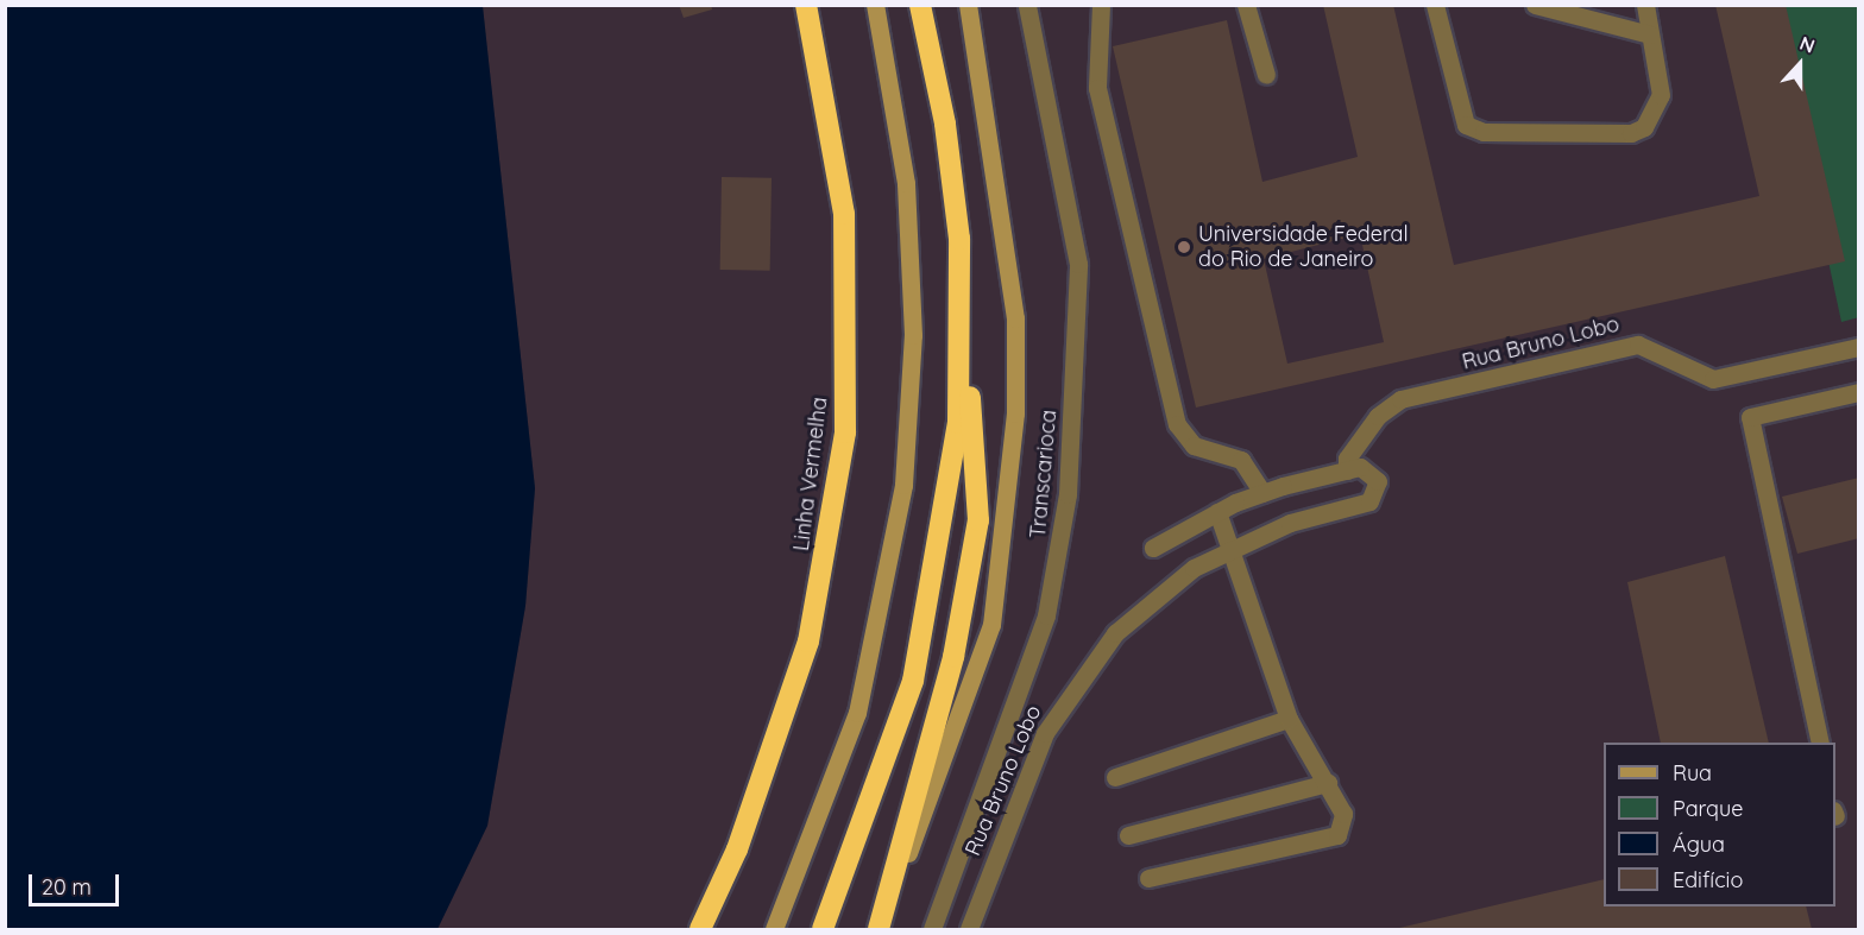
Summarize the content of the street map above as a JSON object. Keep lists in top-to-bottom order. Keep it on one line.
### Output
{"streets":{"highway":["Linha Vermelha"],"lane":["Rua Bruno Lobo","Transcarioca"]},"places":["Universidade Federal do Rio de Janeiro"],"legend":["Rua","Parque","Água","Edifício"],"scale_bar":"20 m","north":"top"}
